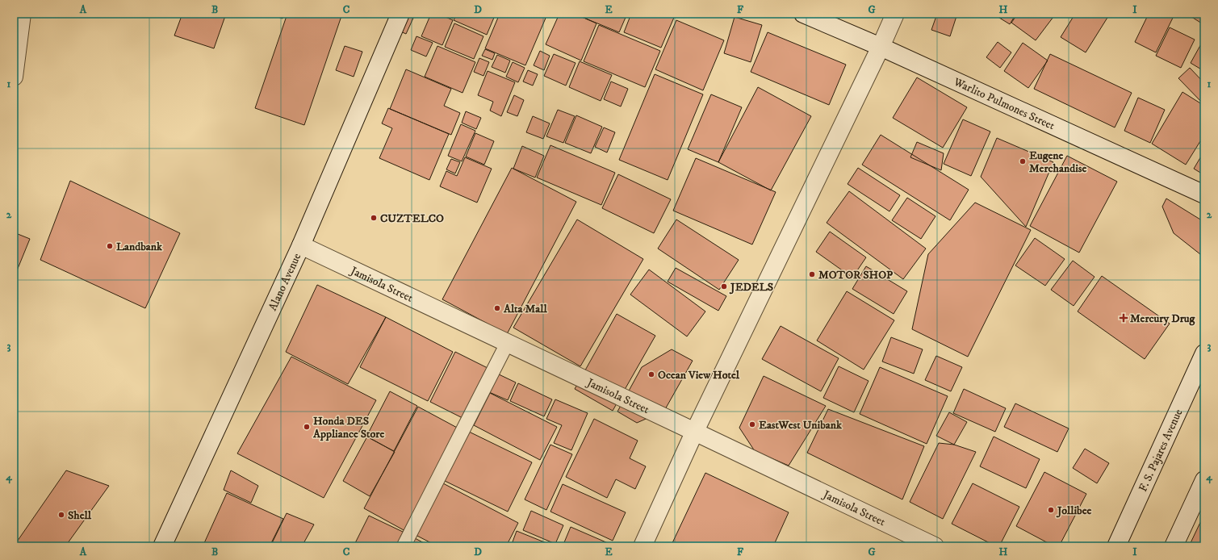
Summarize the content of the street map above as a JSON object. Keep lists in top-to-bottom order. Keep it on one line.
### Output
{"streets":{"street":["Warlito Pulmones Street","Alano Avenue","Jamisola Street","F. S. Pajares Avenue"]},"crossings":[["Alano Avenue","Jamisola Street"]],"places":{"other":["Eugene Merchandise","CUZTELCO","Landbank","MOTOR SHOP","JEDELS","Alta Mall","Ocean View Hotel","EastWest Unibank","Honda DES Appliance Store","Jollibee","Shell"],"health":["Mercury Drug"]},"grid":{"columns":["A","B","C","D","E","F","G","H","I"],"rows":["1","2","3","4"]}}
